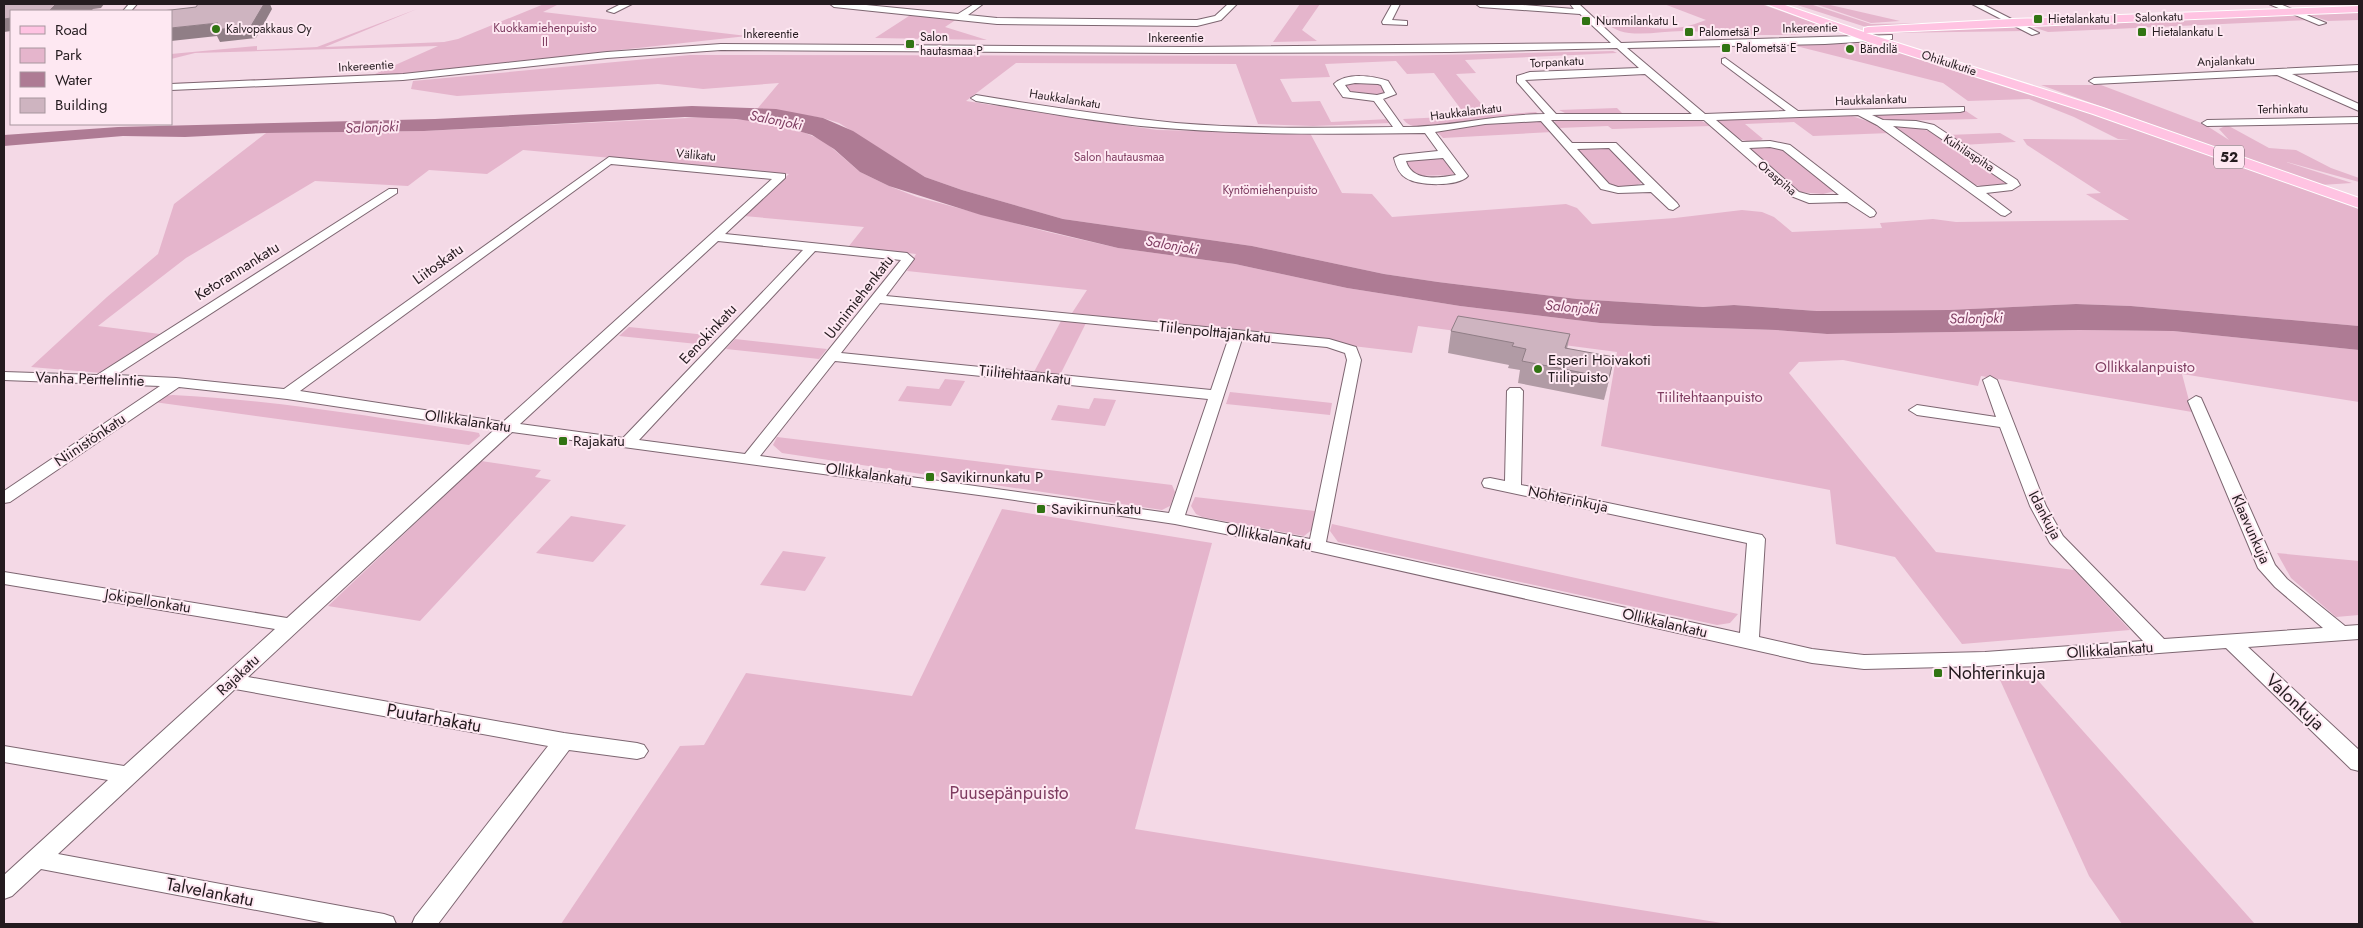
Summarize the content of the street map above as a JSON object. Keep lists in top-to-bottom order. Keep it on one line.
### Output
{"streets":{"main road":["Salonkatu","Ohikulkutie","52"],"street":["Inkereentie","Anjalankatu","Torpankatu","Haukkalankatu","Terhinkatu","Kuhilaspiha","Välikatu","Oraspiha","Liitoskatu","Ketorannankatu","Uunimiehenkatu","Tiilenpolttajankatu","Eenokinkatu","Tiilitehtaankatu","Vanha Perttelintie","Ollikkalankatu","Niinistönkatu","Nohterinkuja","Idankuja","Klaavunkuja","Jokipellonkatu","Rajakatu","Valonkuja","Puutarhakatu","Talvelankatu"]},"crossings":[["Salonkatu","Inkereentie"],["Salonkatu","Ohikulkutie"],["Inkereentie","Ohikulkutie"],["Torpankatu","Haukkalankatu"],["Haukkalankatu","Kuhilaspiha"],["Haukkalankatu","Oraspiha"],["Välikatu","Liitoskatu"],["Välikatu","Rajakatu"],["Liitoskatu","Ollikkalankatu"],["Ketorannankatu","Vanha Perttelintie"],["Uunimiehenkatu","Tiilenpolttajankatu"],["Uunimiehenkatu","Eenokinkatu"],["Uunimiehenkatu","Tiilitehtaankatu"],["Uunimiehenkatu","Ollikkalankatu"],["Uunimiehenkatu","Rajakatu"],["Tiilenpolttajankatu","Ollikkalankatu"],["Eenokinkatu","Ollikkalankatu"],["Vanha Perttelintie","Ollikkalankatu"],["Vanha Perttelintie","Niinistönkatu"],["Ollikkalankatu","Niinistönkatu"],["Ollikkalankatu","Nohterinkuja"],["Ollikkalankatu","Idankuja"],["Ollikkalankatu","Klaavunkuja"],["Ollikkalankatu","Rajakatu"],["Ollikkalankatu","Valonkuja"],["Jokipellonkatu","Rajakatu"],["Rajakatu","Puutarhakatu"],["Rajakatu","Talvelankatu"]],"water":["Salonjoki"],"parks":["Kuokkamiehenpuisto II","Salon hautausmaa","Kyntömiehenpuisto","Ollikkalanpuisto","Tiilitehtaanpuisto","Puusepänpuisto"],"places":{"transit":["Hietalankatu I","Nummilankatu L","Palometsä P","Hietalankatu L","Salon hautasmaa P","Palometsä E","Rajakatu","Savikirnunkatu P","Savikirnunkatu","Nohterinkuja"],"other":["Kalvopakkaus Oy","Bändilä","Esperi Hoivakoti Tiilipuisto"]},"legend":["Road","Park","Water","Building"]}
